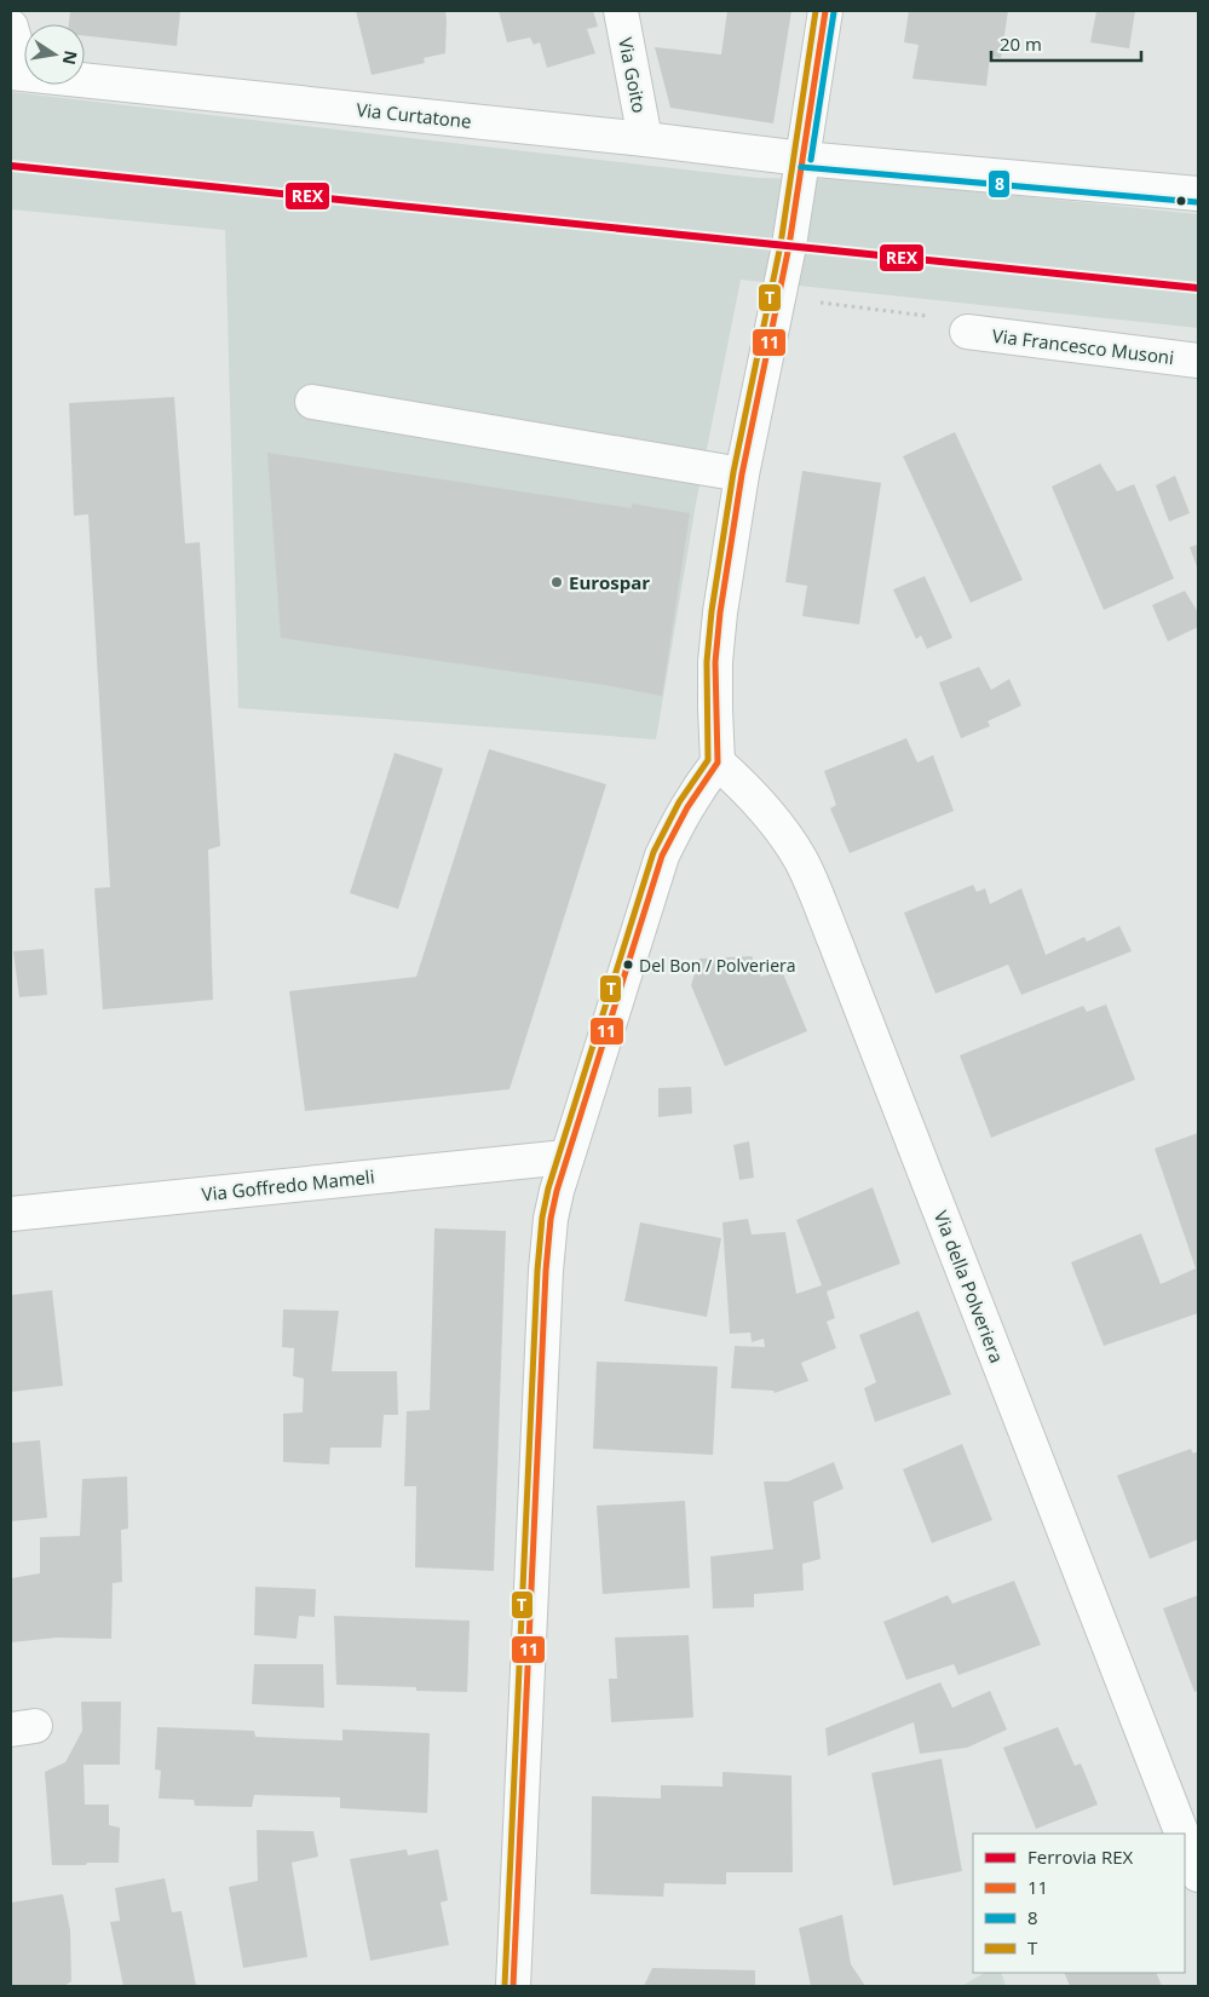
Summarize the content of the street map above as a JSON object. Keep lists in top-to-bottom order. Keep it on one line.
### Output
{"streets":{"street":["Via Goito","Via Curtatone","Via Francesco Musoni","Via Goffredo Mameli","Via della Polveriera"]},"crossings":[["Via Goito","Via Curtatone"]],"places":["Eurospar","Del Bon / Polveriera"],"lines":["transit line 11","transit line T","transit line 8","rail line REX"],"legend":["Ferrovia REX","11","8","T"],"scale_bar":"20 m","north":"right"}
